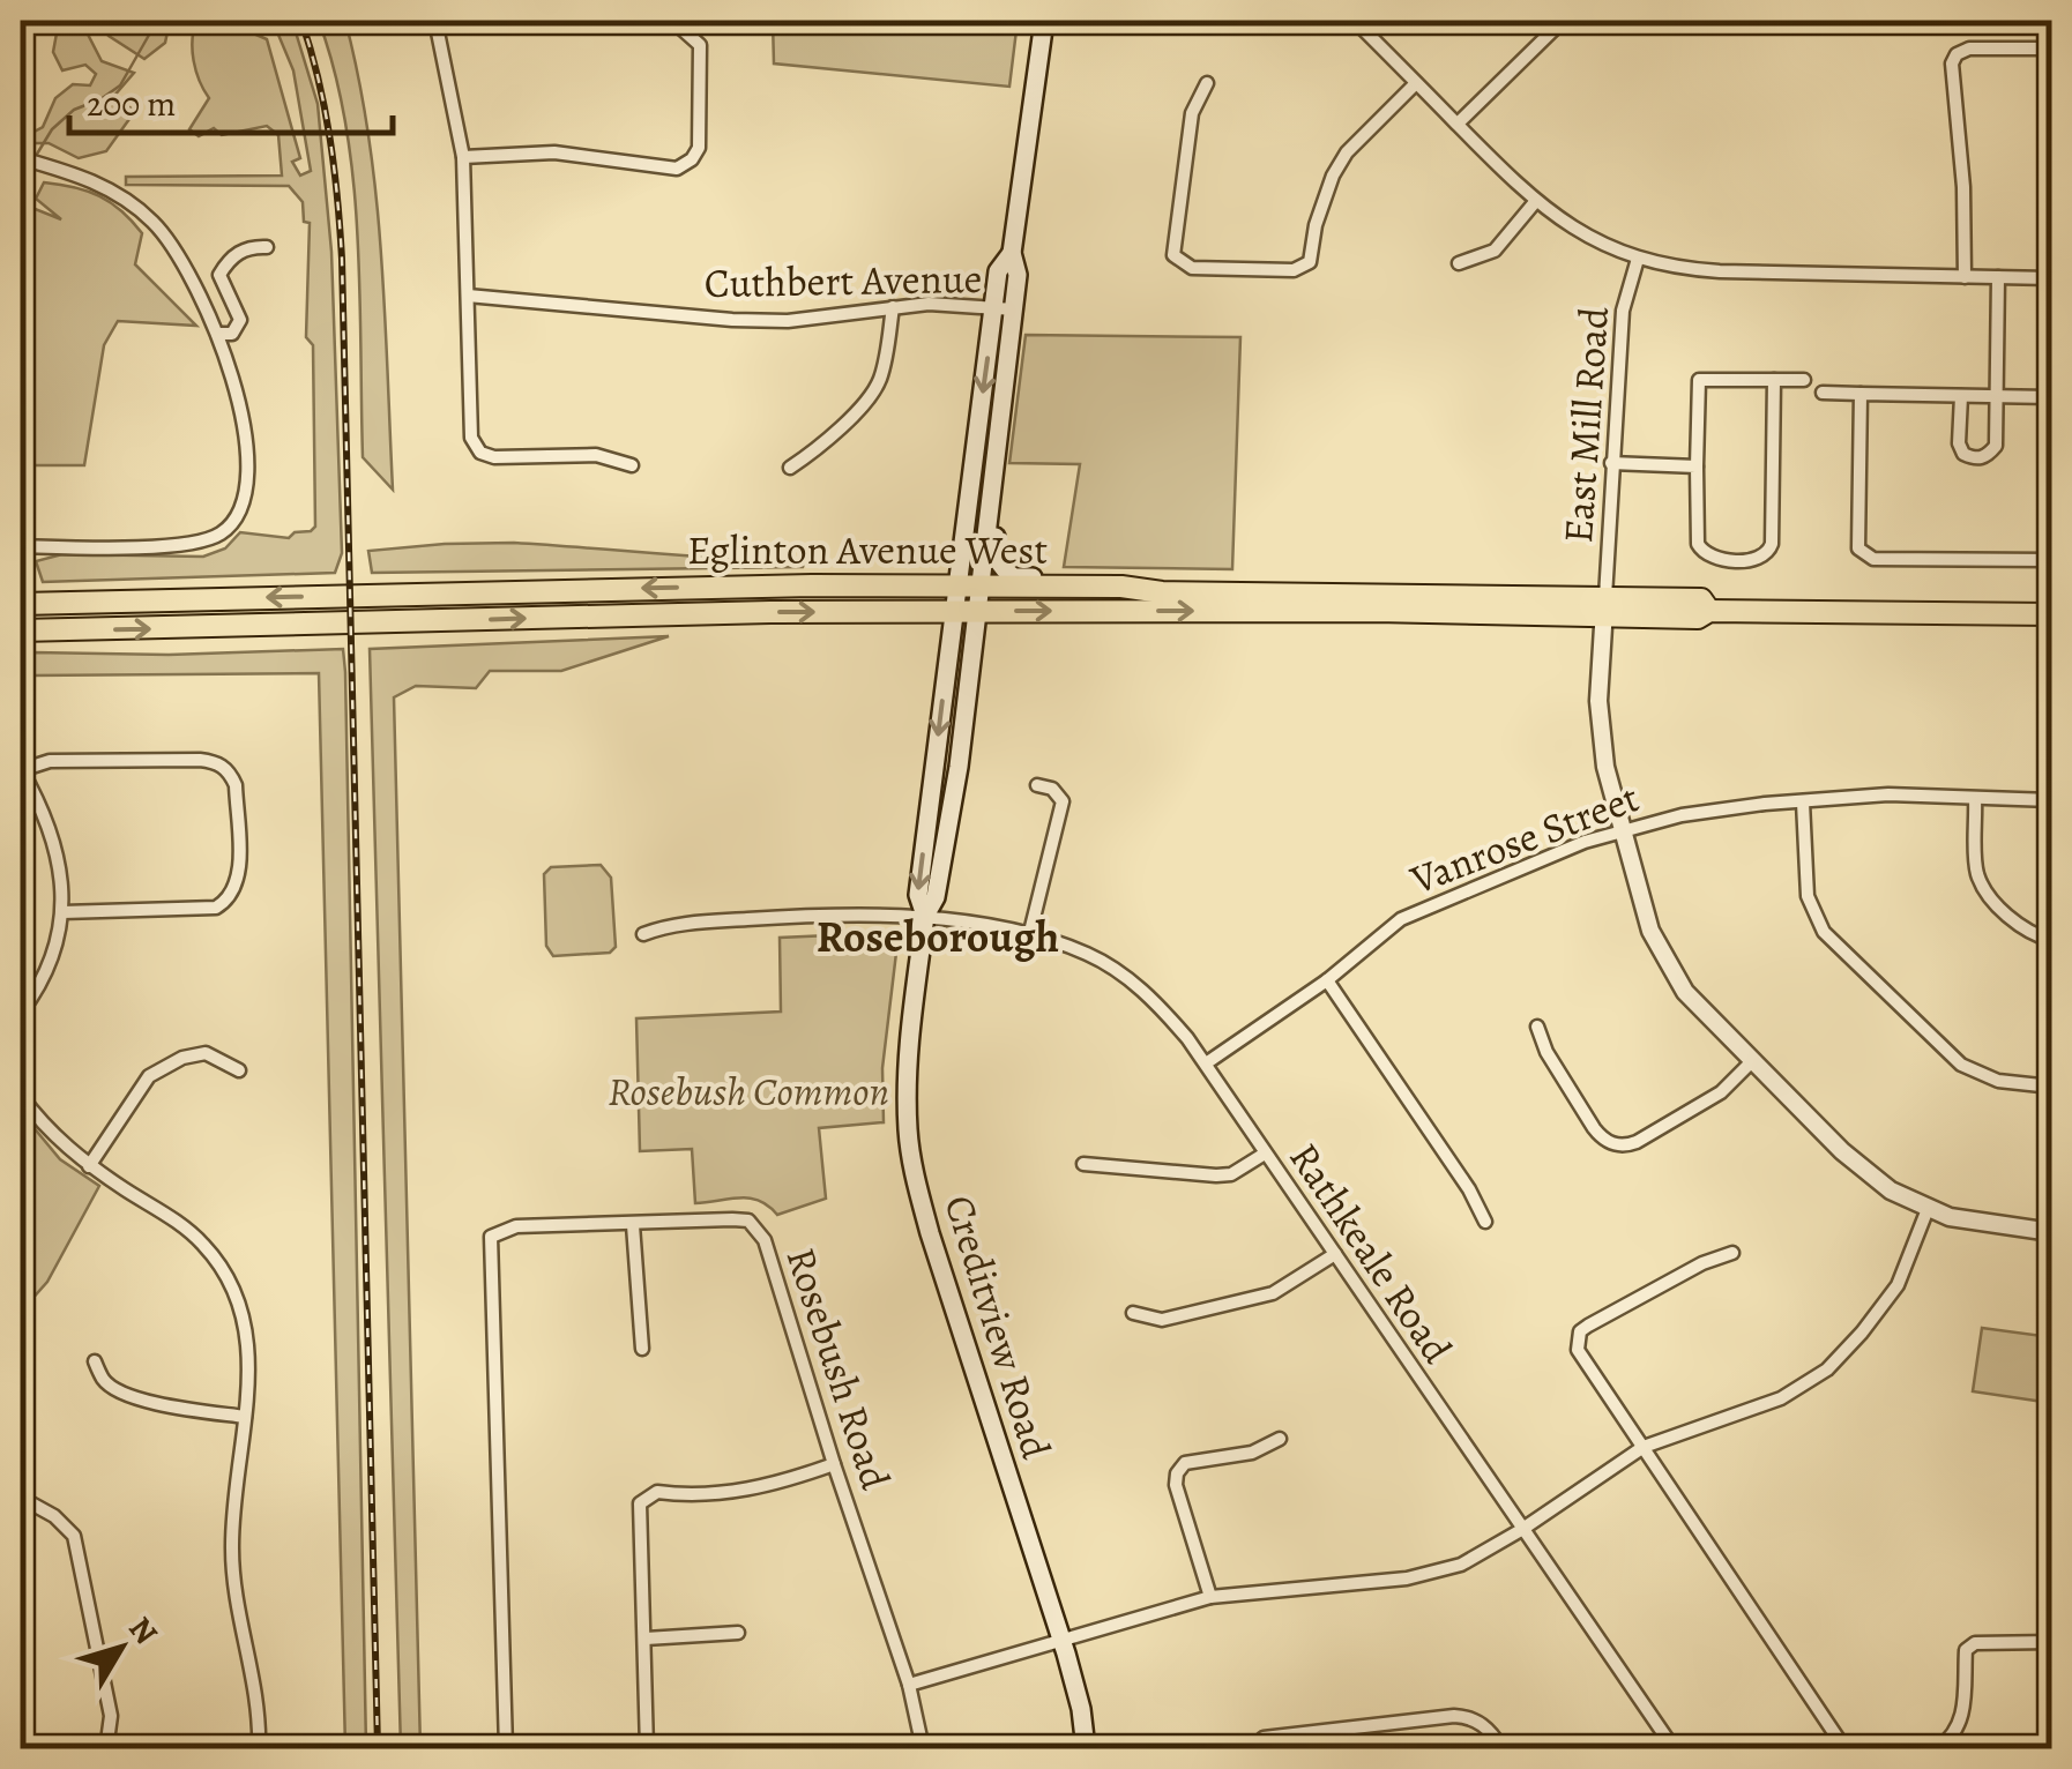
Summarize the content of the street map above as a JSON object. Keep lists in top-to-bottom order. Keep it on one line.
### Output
{"streets":{"main road":["Eglinton Avenue West","Creditview Road"],"street":["Cuthbert Avenue","East Mill Road","Vanrose Street","Rathkeale Road","Rosebush Road"]},"crossings":[["Cuthbert Avenue","Creditview Road"],["East Mill Road","Eglinton Avenue West"],["Eglinton Avenue West","Creditview Road"],["Vanrose Street","Rathkeale Road"],["Rathkeale Road","Creditview Road"]],"districts":["Roseborough"],"parks":["Rosebush Common"],"scale_bar":"200 m","north":"top right"}
